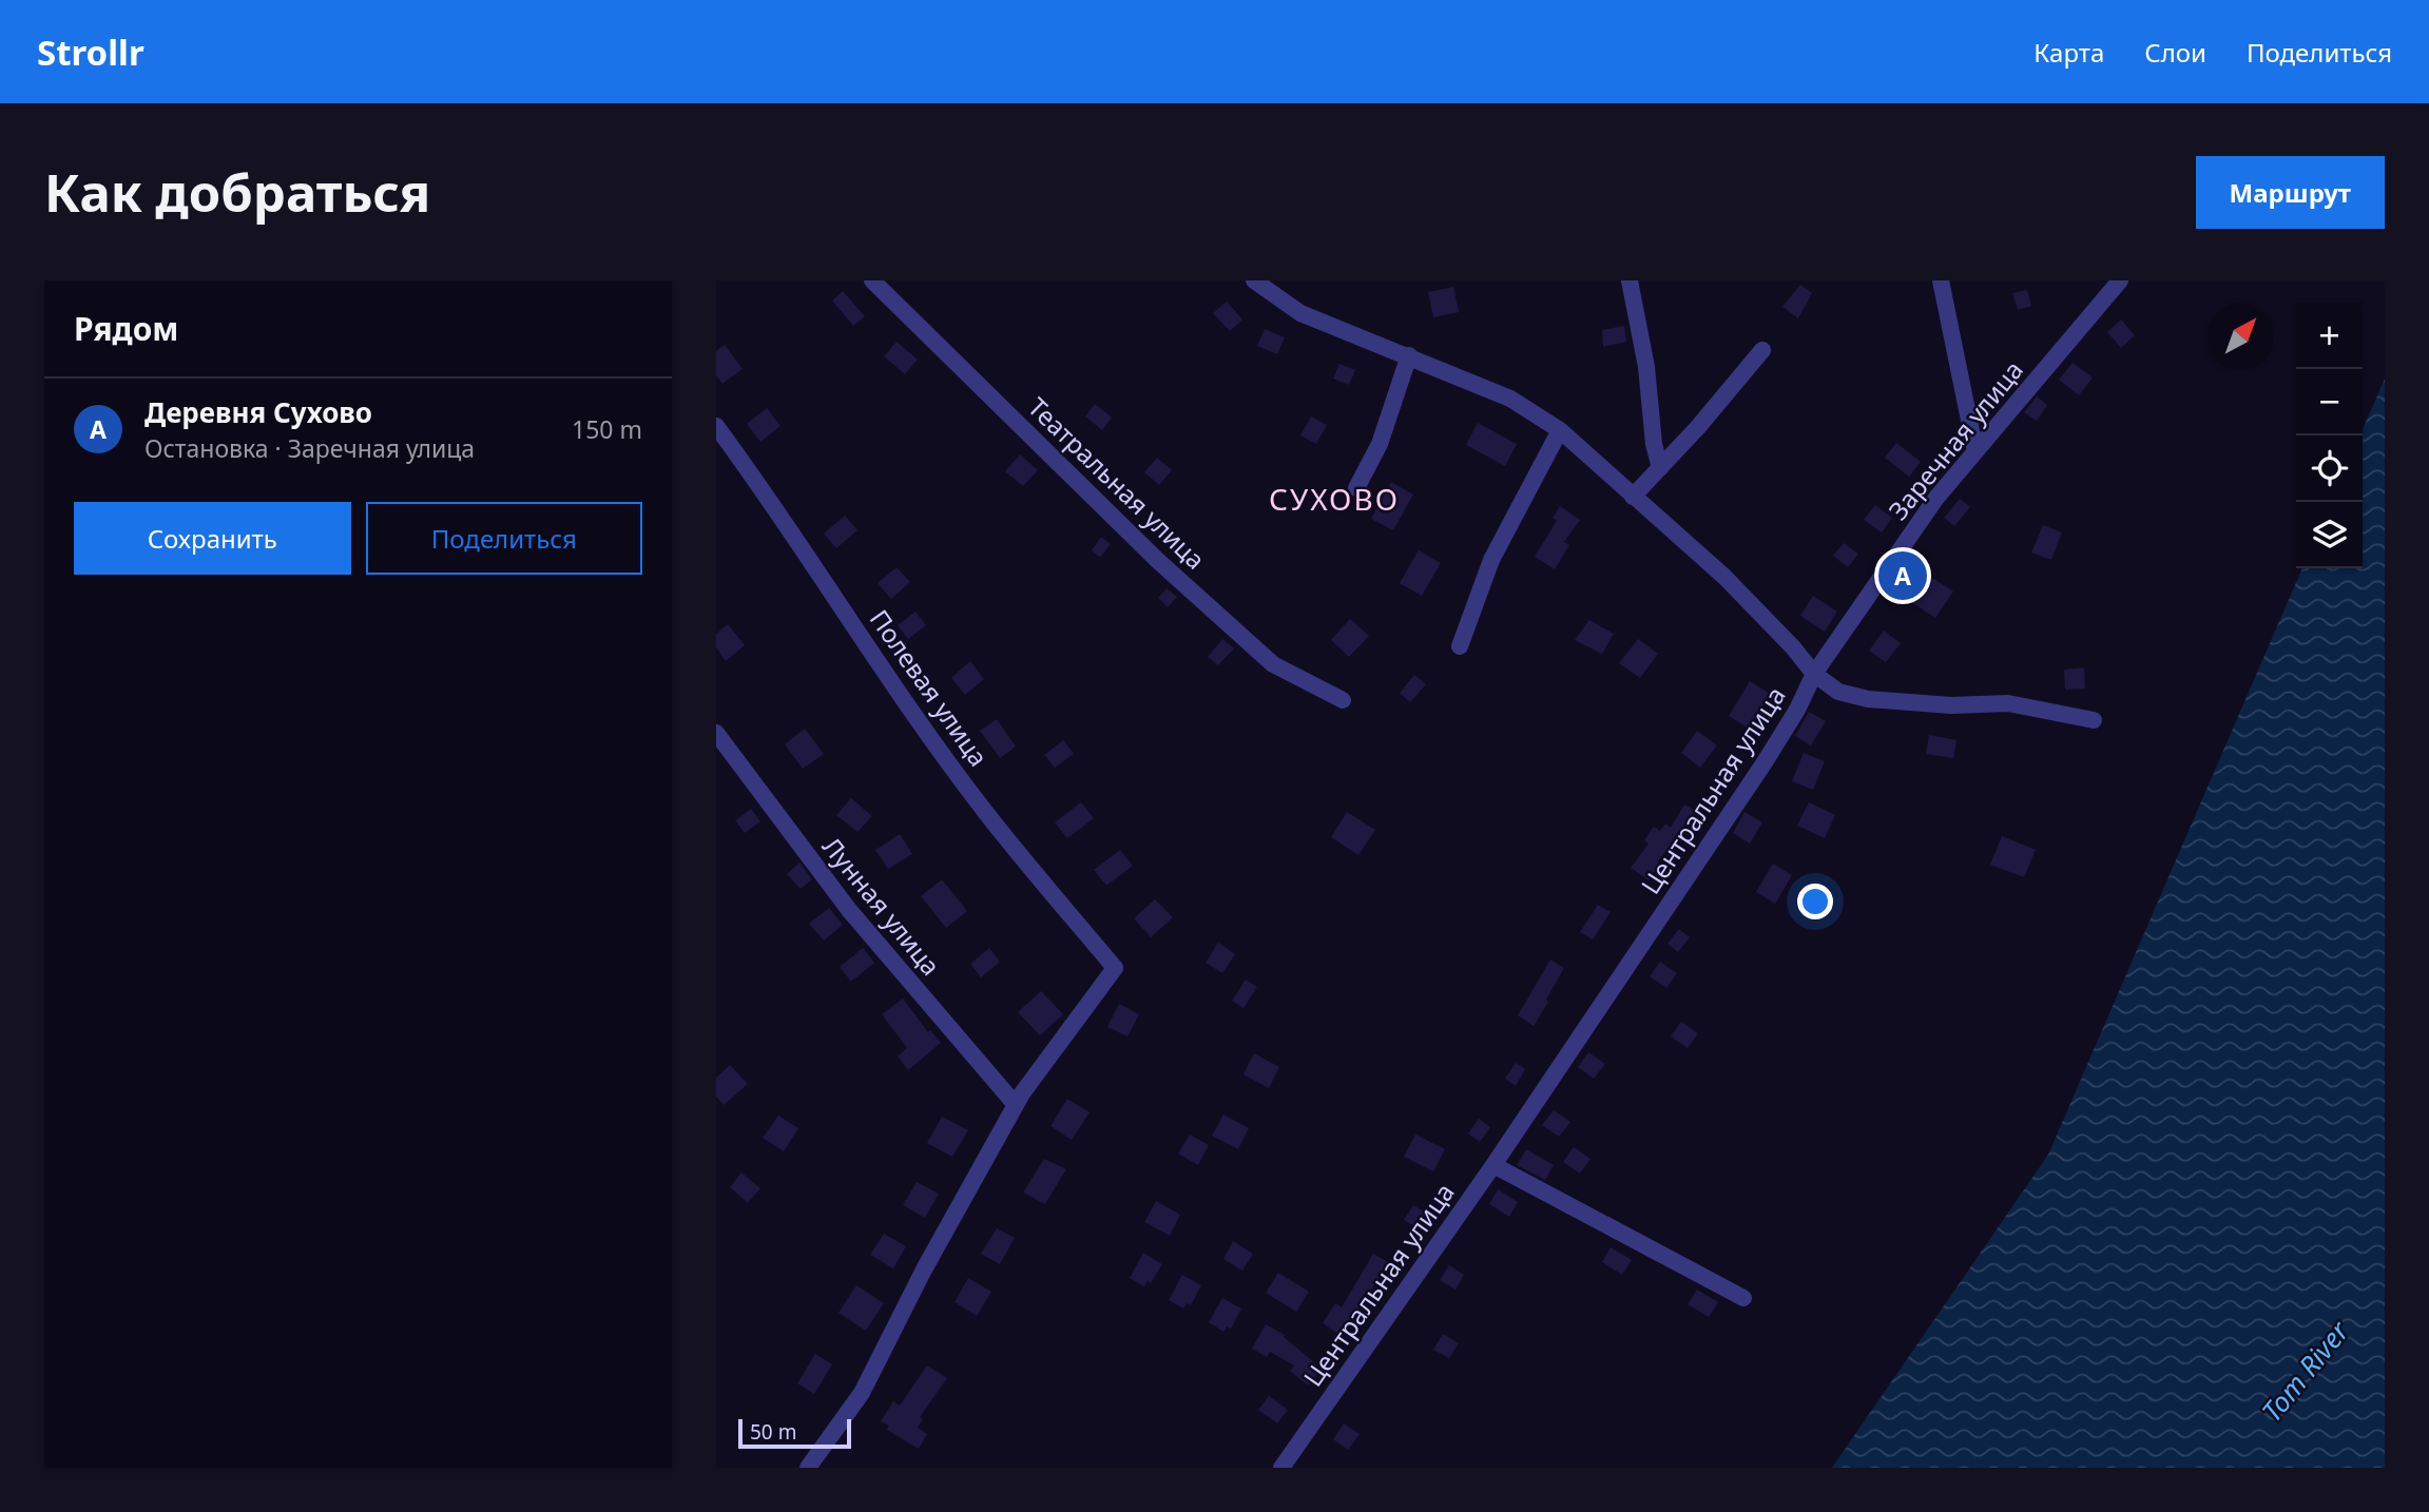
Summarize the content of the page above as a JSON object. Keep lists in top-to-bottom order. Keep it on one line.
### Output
{"streets":{"street":["Заречная улица","Театральная улица","Полевая улица","Центральная улица","Лунная улица"]},"crossings":[["Заречная улица","Центральная улица"],["Полевая улица","Лунная улица"]],"districts":["СУХОВО"],"water":["Tom River"],"scale_bar":"50 m","north":"top right","page":{"header":"Strollr","nav":["Карта","Слои","Поделиться"],"buttons":["Маршрут",["Сохранить","Поделиться"]],"title":"Как добраться","heading":"Рядом","map_buttons":["+","−"],"list":[{"mark":"A","name":"Деревня Сухово","note":"Остановка · Заречная улица","value":"150 m"}],"pins":"A","scale":"50 m"}}
